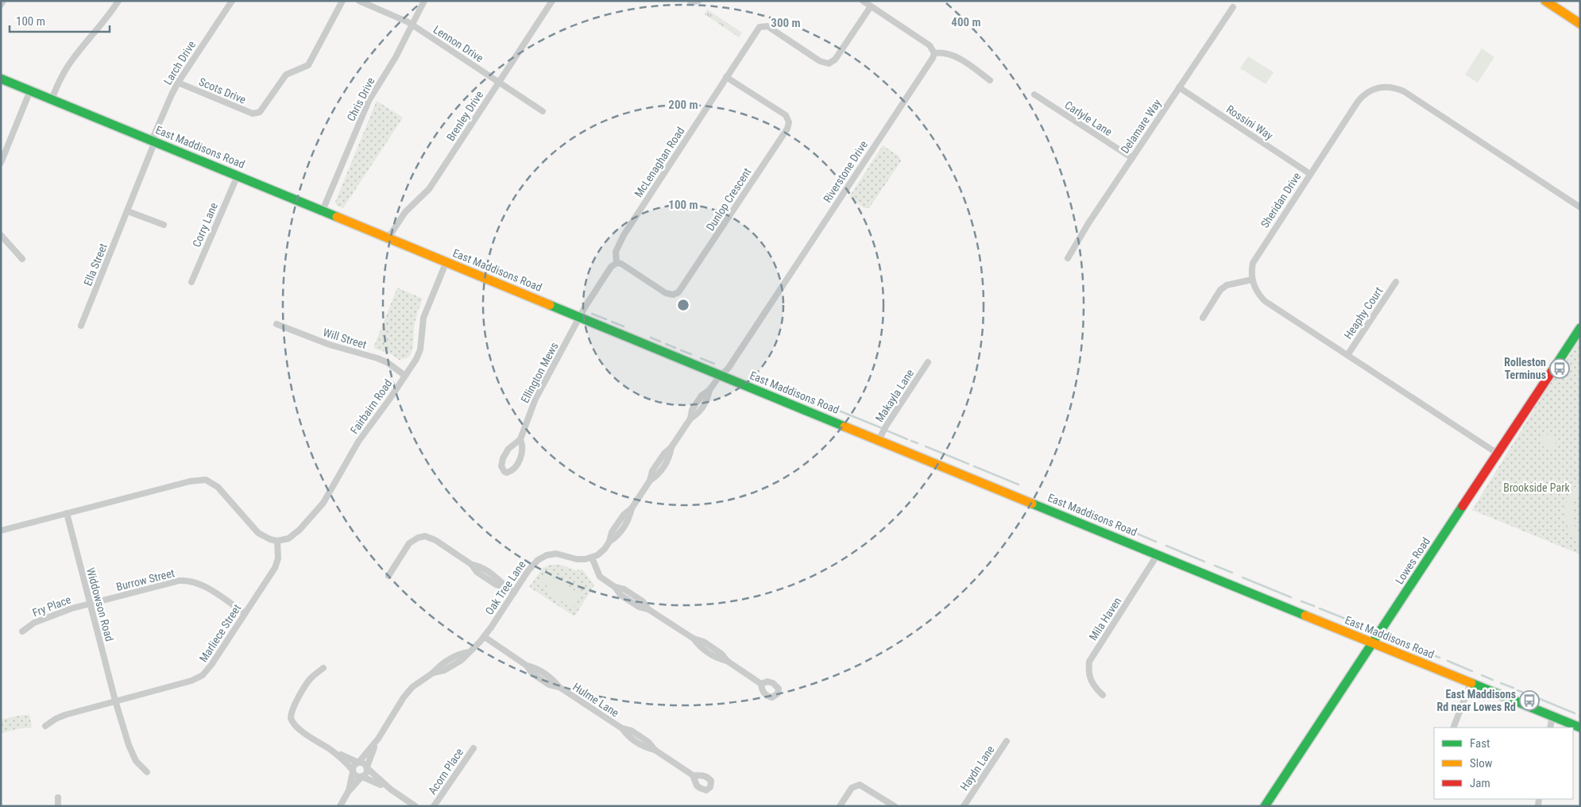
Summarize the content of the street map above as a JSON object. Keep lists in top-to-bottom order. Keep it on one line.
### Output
{"streets":{"street":["Lennon Drive","Larch Drive","Scots Drive","Chris Drive","Brenley Drive","Carlyle Lane","Rossini Way","Delamare Way","East Maddisons Road","McLenaghan Road","Riverstone Drive","Dunlop Crescent","Sheridan Drive","Corry Lane","Ella Street","Heaphy Court","Will Street","Ellington Mews","Makayla Lane","Fairbairn Road","Lowes Road","Burrow Street","Oak Tree Lane","Widdowson Road","Fry Place","Mila Haven","Marliece Street","Hulme Lane","Haydn Lane","Acorn Place"]},"crossings":[["Lennon Drive","Chris Drive"],["Lennon Drive","Brenley Drive"],["Larch Drive","Scots Drive"],["Larch Drive","East Maddisons Road"],["Larch Drive","Ella Street"],["Chris Drive","East Maddisons Road"],["Brenley Drive","East Maddisons Road"],["Carlyle Lane","Delamare Way"],["Rossini Way","Delamare Way"],["Rossini Way","Sheridan Drive"],["East Maddisons Road","Riverstone Drive"],["East Maddisons Road","Corry Lane"],["East Maddisons Road","Ella Street"],["East Maddisons Road","Ellington Mews"],["East Maddisons Road","Makayla Lane"],["East Maddisons Road","Fairbairn Road"],["East Maddisons Road","Lowes Road"],["East Maddisons Road","Mila Haven"],["McLenaghan Road","Dunlop Crescent"],["Will Street","Fairbairn Road"],["Fairbairn Road","Marliece Street"],["Burrow Street","Widdowson Road"],["Burrow Street","Fry Place"],["Burrow Street","Marliece Street"],["Oak Tree Lane","Hulme Lane"],["Widdowson Road","Fry Place"],["Widdowson Road","Marliece Street"]],"parks":["Brookside Park"],"places":{"bus stop":["Rolleston Terminus","East Maddisons Rd near Lowes Rd"]},"legend":["Fast","Slow","Jam"],"scale_bar":"100 m","rings":["400 m","300 m","200 m","100 m"]}
